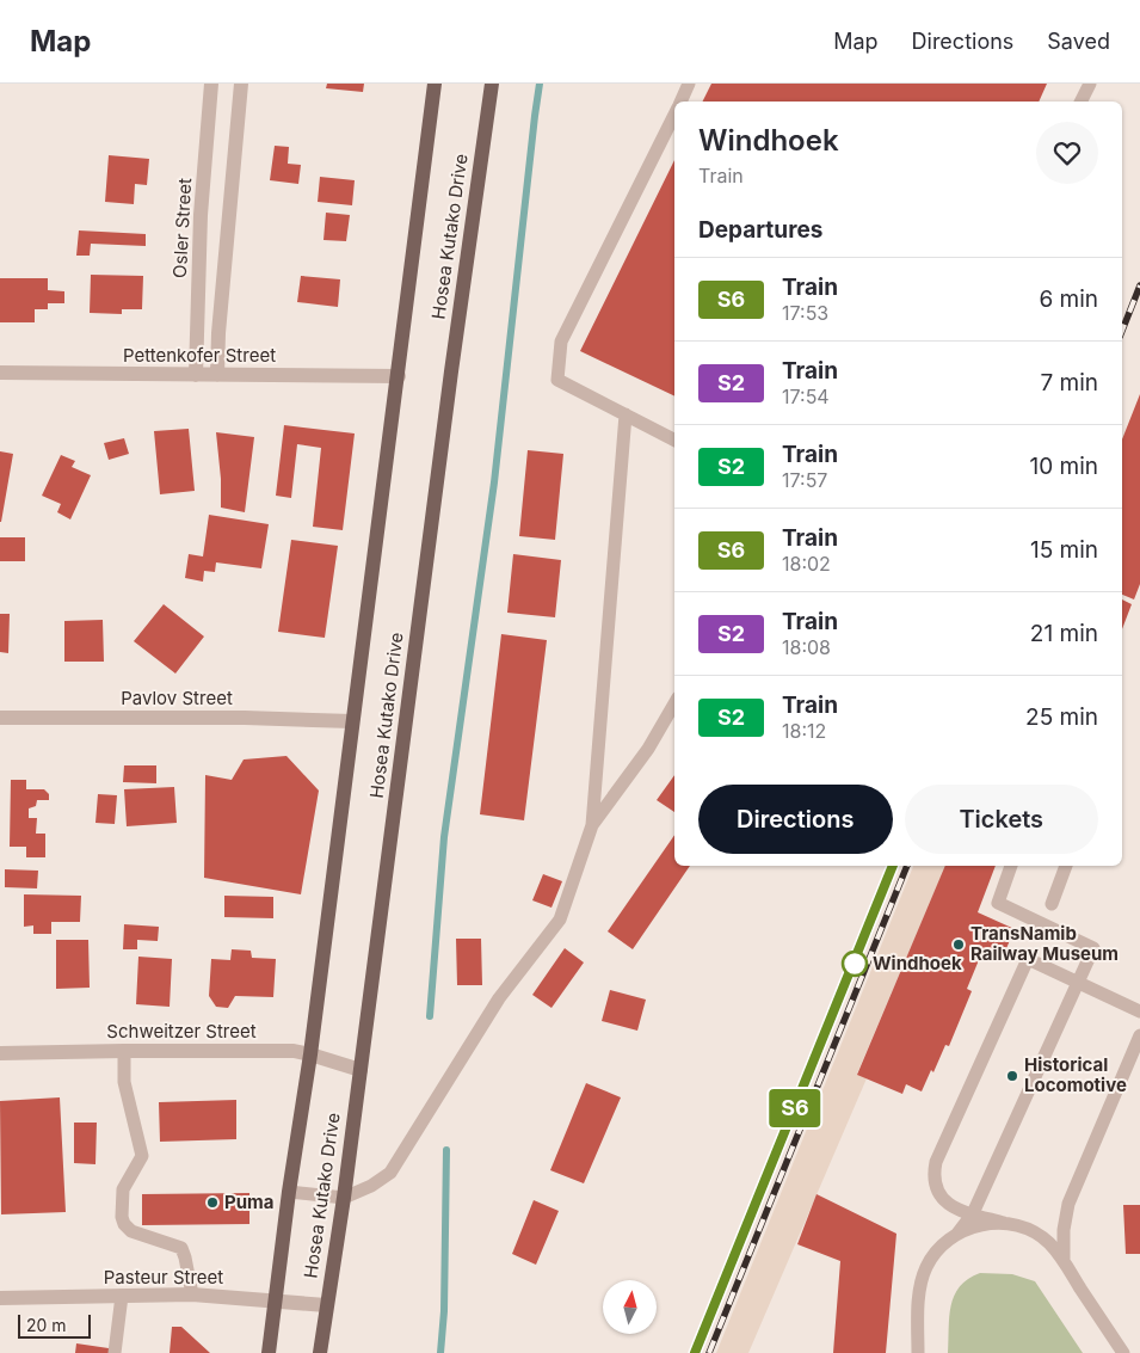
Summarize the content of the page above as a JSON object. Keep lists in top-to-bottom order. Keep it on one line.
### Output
{"streets":{"main road":["Hosea Kutako Drive"],"street":["Osler Street","Pettenkofer Street","Pavlov Street","Schweitzer Street","Pasteur Street"]},"crossings":[["Osler Street","Pettenkofer Street"],["Hosea Kutako Drive","Pettenkofer Street"],["Hosea Kutako Drive","Pavlov Street"],["Hosea Kutako Drive","Schweitzer Street"],["Hosea Kutako Drive","Pasteur Street"]],"places":["TransNamib Railway Museum","Windhoek","Historical Locomotive","Puma"],"scale_bar":"20 m","north":"top","page":{"header":"Map","nav":["Map","Directions","Saved"],"on_map":"S6","heading":[["Windhoek","Train"],"Departures"],"list":[{"mark":"S6","name":"Train","note":"17:53","value":"6 min"},{"mark":"S2","name":"Train","note":"17:54","value":"7 min"},{"mark":"S2","name":"Train","note":"17:57","value":"10 min"},{"mark":"S6","name":"Train","note":"18:02","value":"15 min"},{"mark":"S2","name":"Train","note":"18:08","value":"21 min"},{"mark":"S2","name":"Train","note":"18:12","value":"25 min"}],"buttons":["Directions","Tickets"],"scale":"20 m"}}
